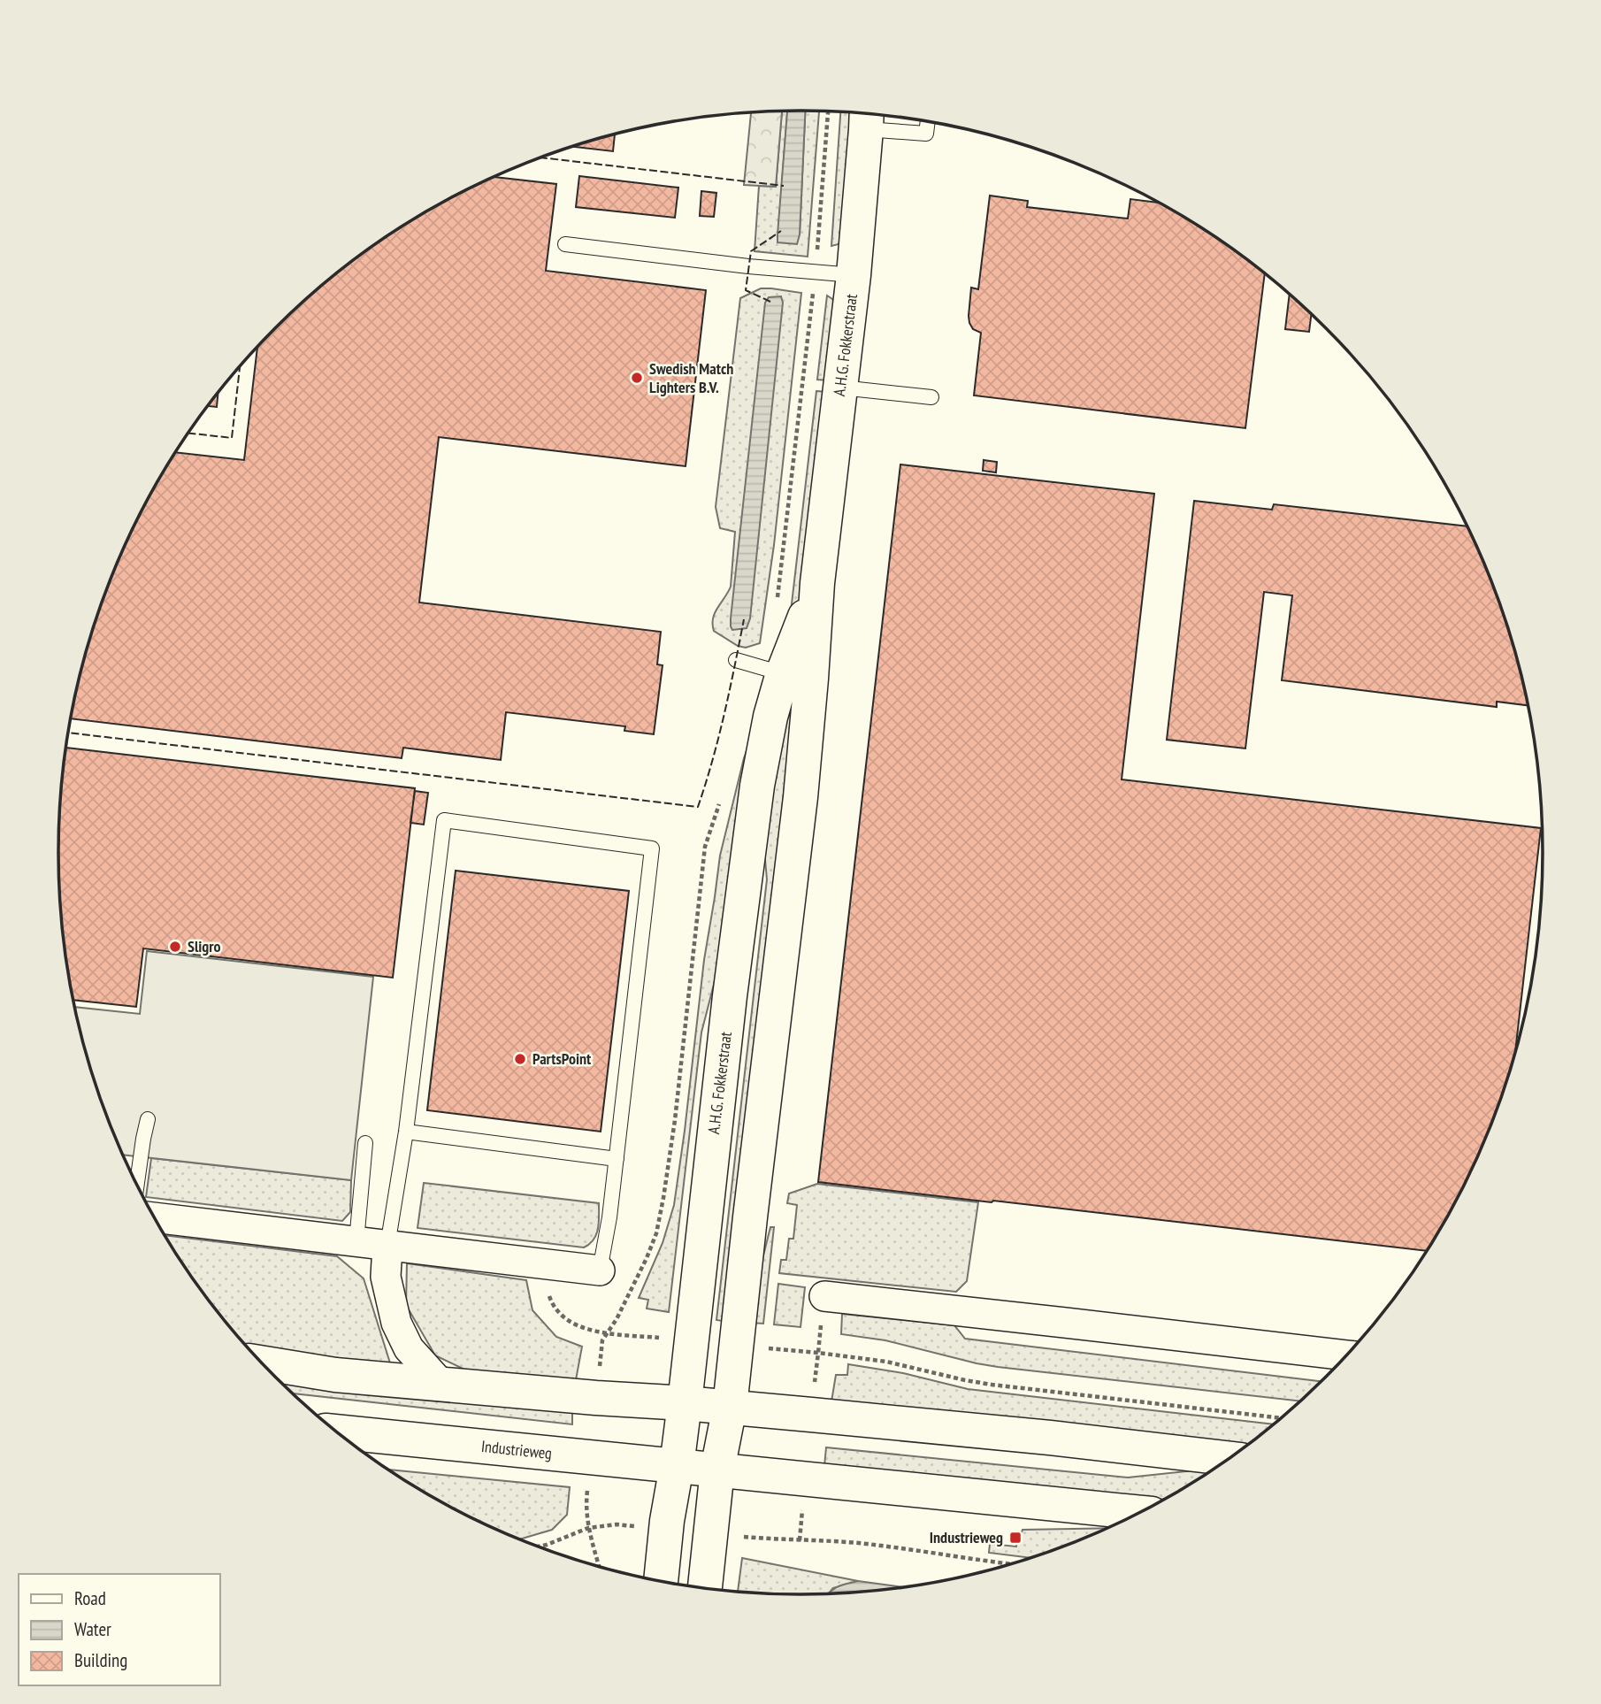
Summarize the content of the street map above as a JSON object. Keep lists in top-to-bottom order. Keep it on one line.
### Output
{"streets":{"street":["A.H.G. Fokkerstraat","Industrieweg"]},"crossings":[["A.H.G. Fokkerstraat","Industrieweg"]],"places":{"other":["Swedish Match Lighters B.V.","Sligro","PartsPoint"],"transit":["Industrieweg"]},"legend":["Road","Water","Building"]}
